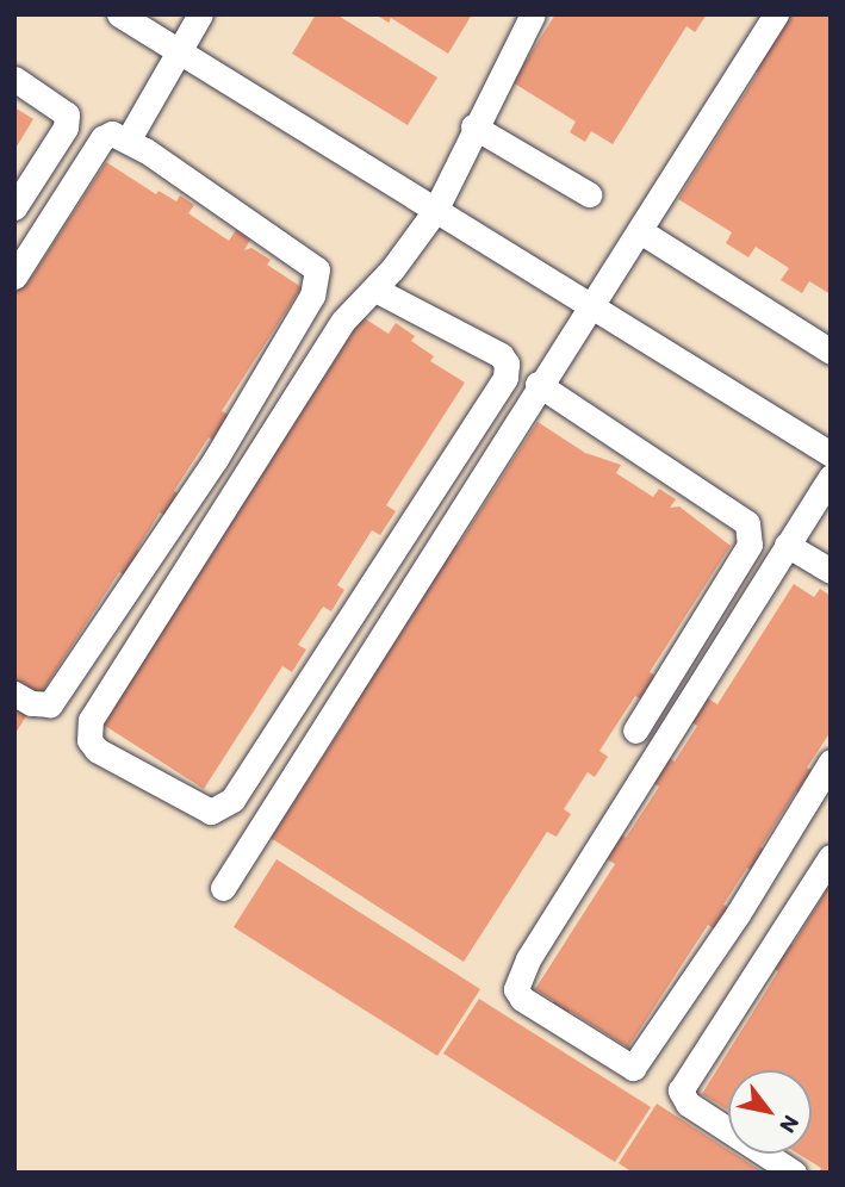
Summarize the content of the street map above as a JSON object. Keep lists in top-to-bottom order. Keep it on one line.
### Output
{"north":"bottom right"}
